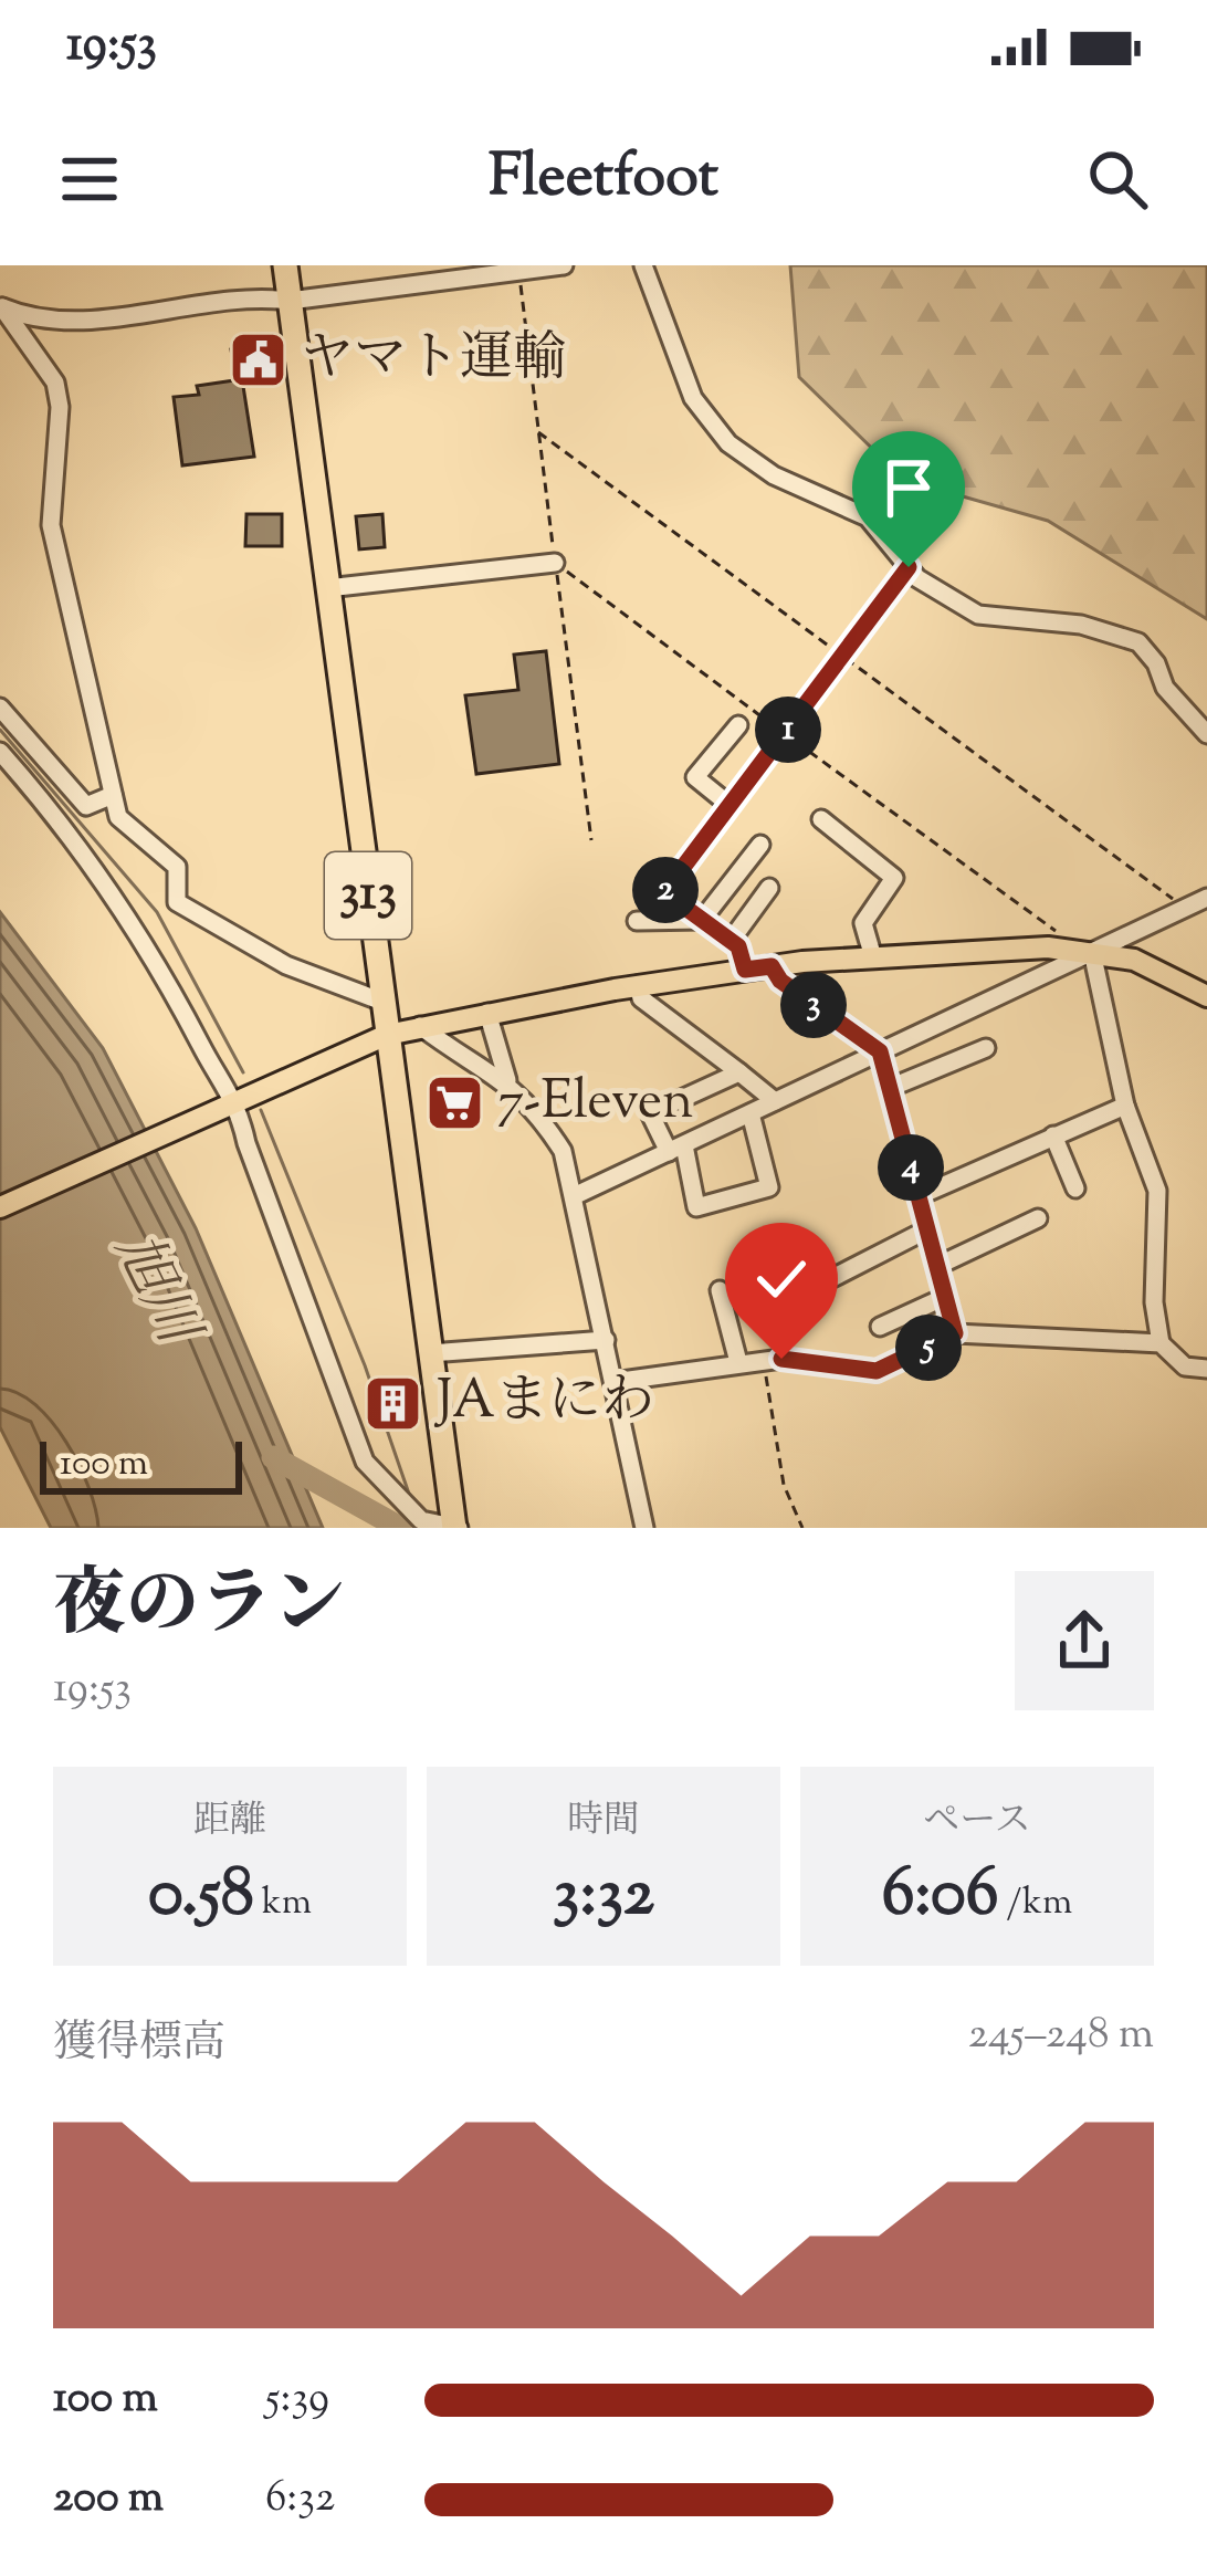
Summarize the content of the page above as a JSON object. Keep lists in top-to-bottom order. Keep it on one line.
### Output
{"streets":{"highway":["313"]},"water":["旭川"],"places":{"public building":["ヤマト運輸"],"supermarket":["7-Eleven"],"building":["JAまにわ"]},"scale_bar":"100 m","page":{"status":"19:53","header":"Fleetfoot","pins":["1","2","3","4","5"],"scale":"100 m","heading":["夜のラン","19:53"],"stats":[["距離","0.58 km"],["時間","3:32"],["ペース","6:06 /km"]],"chart":["獲得標高","245–248 m"],"list":[{"name":"100 m","note":"5:39"},{"name":"200 m","note":"6:32"}]}}
